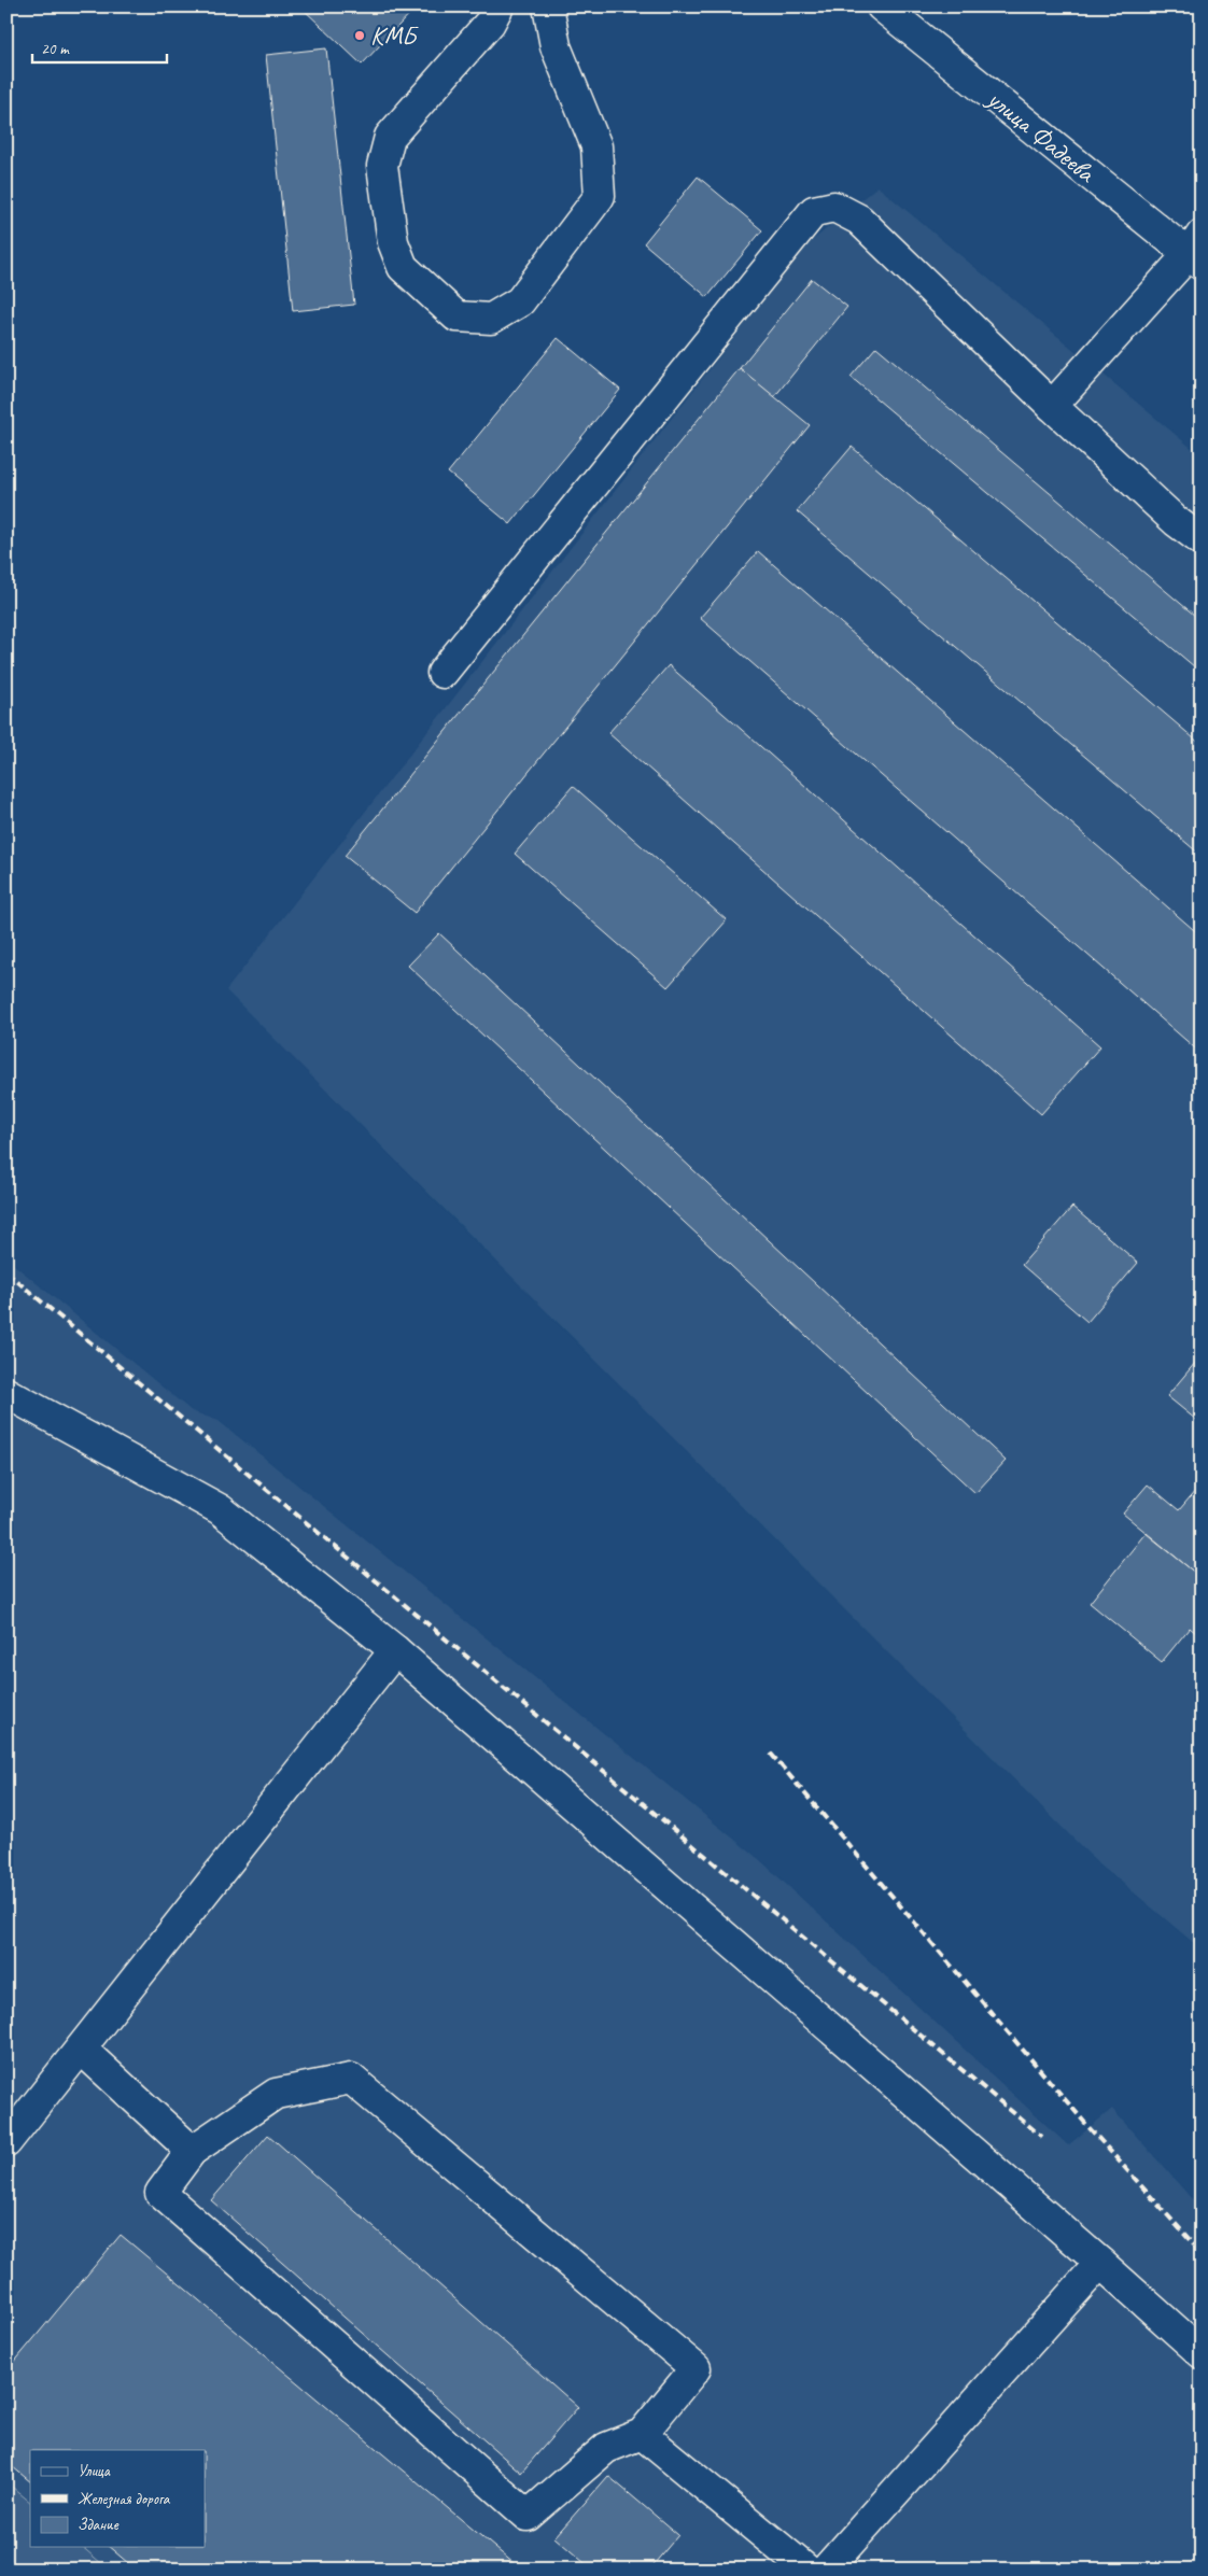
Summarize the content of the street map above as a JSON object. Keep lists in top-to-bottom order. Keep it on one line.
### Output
{"streets":{"street":["улица Фадеева"]},"places":["КМБ"],"legend":["Улица","Железная дорога","Здание"],"scale_bar":"20 m"}
